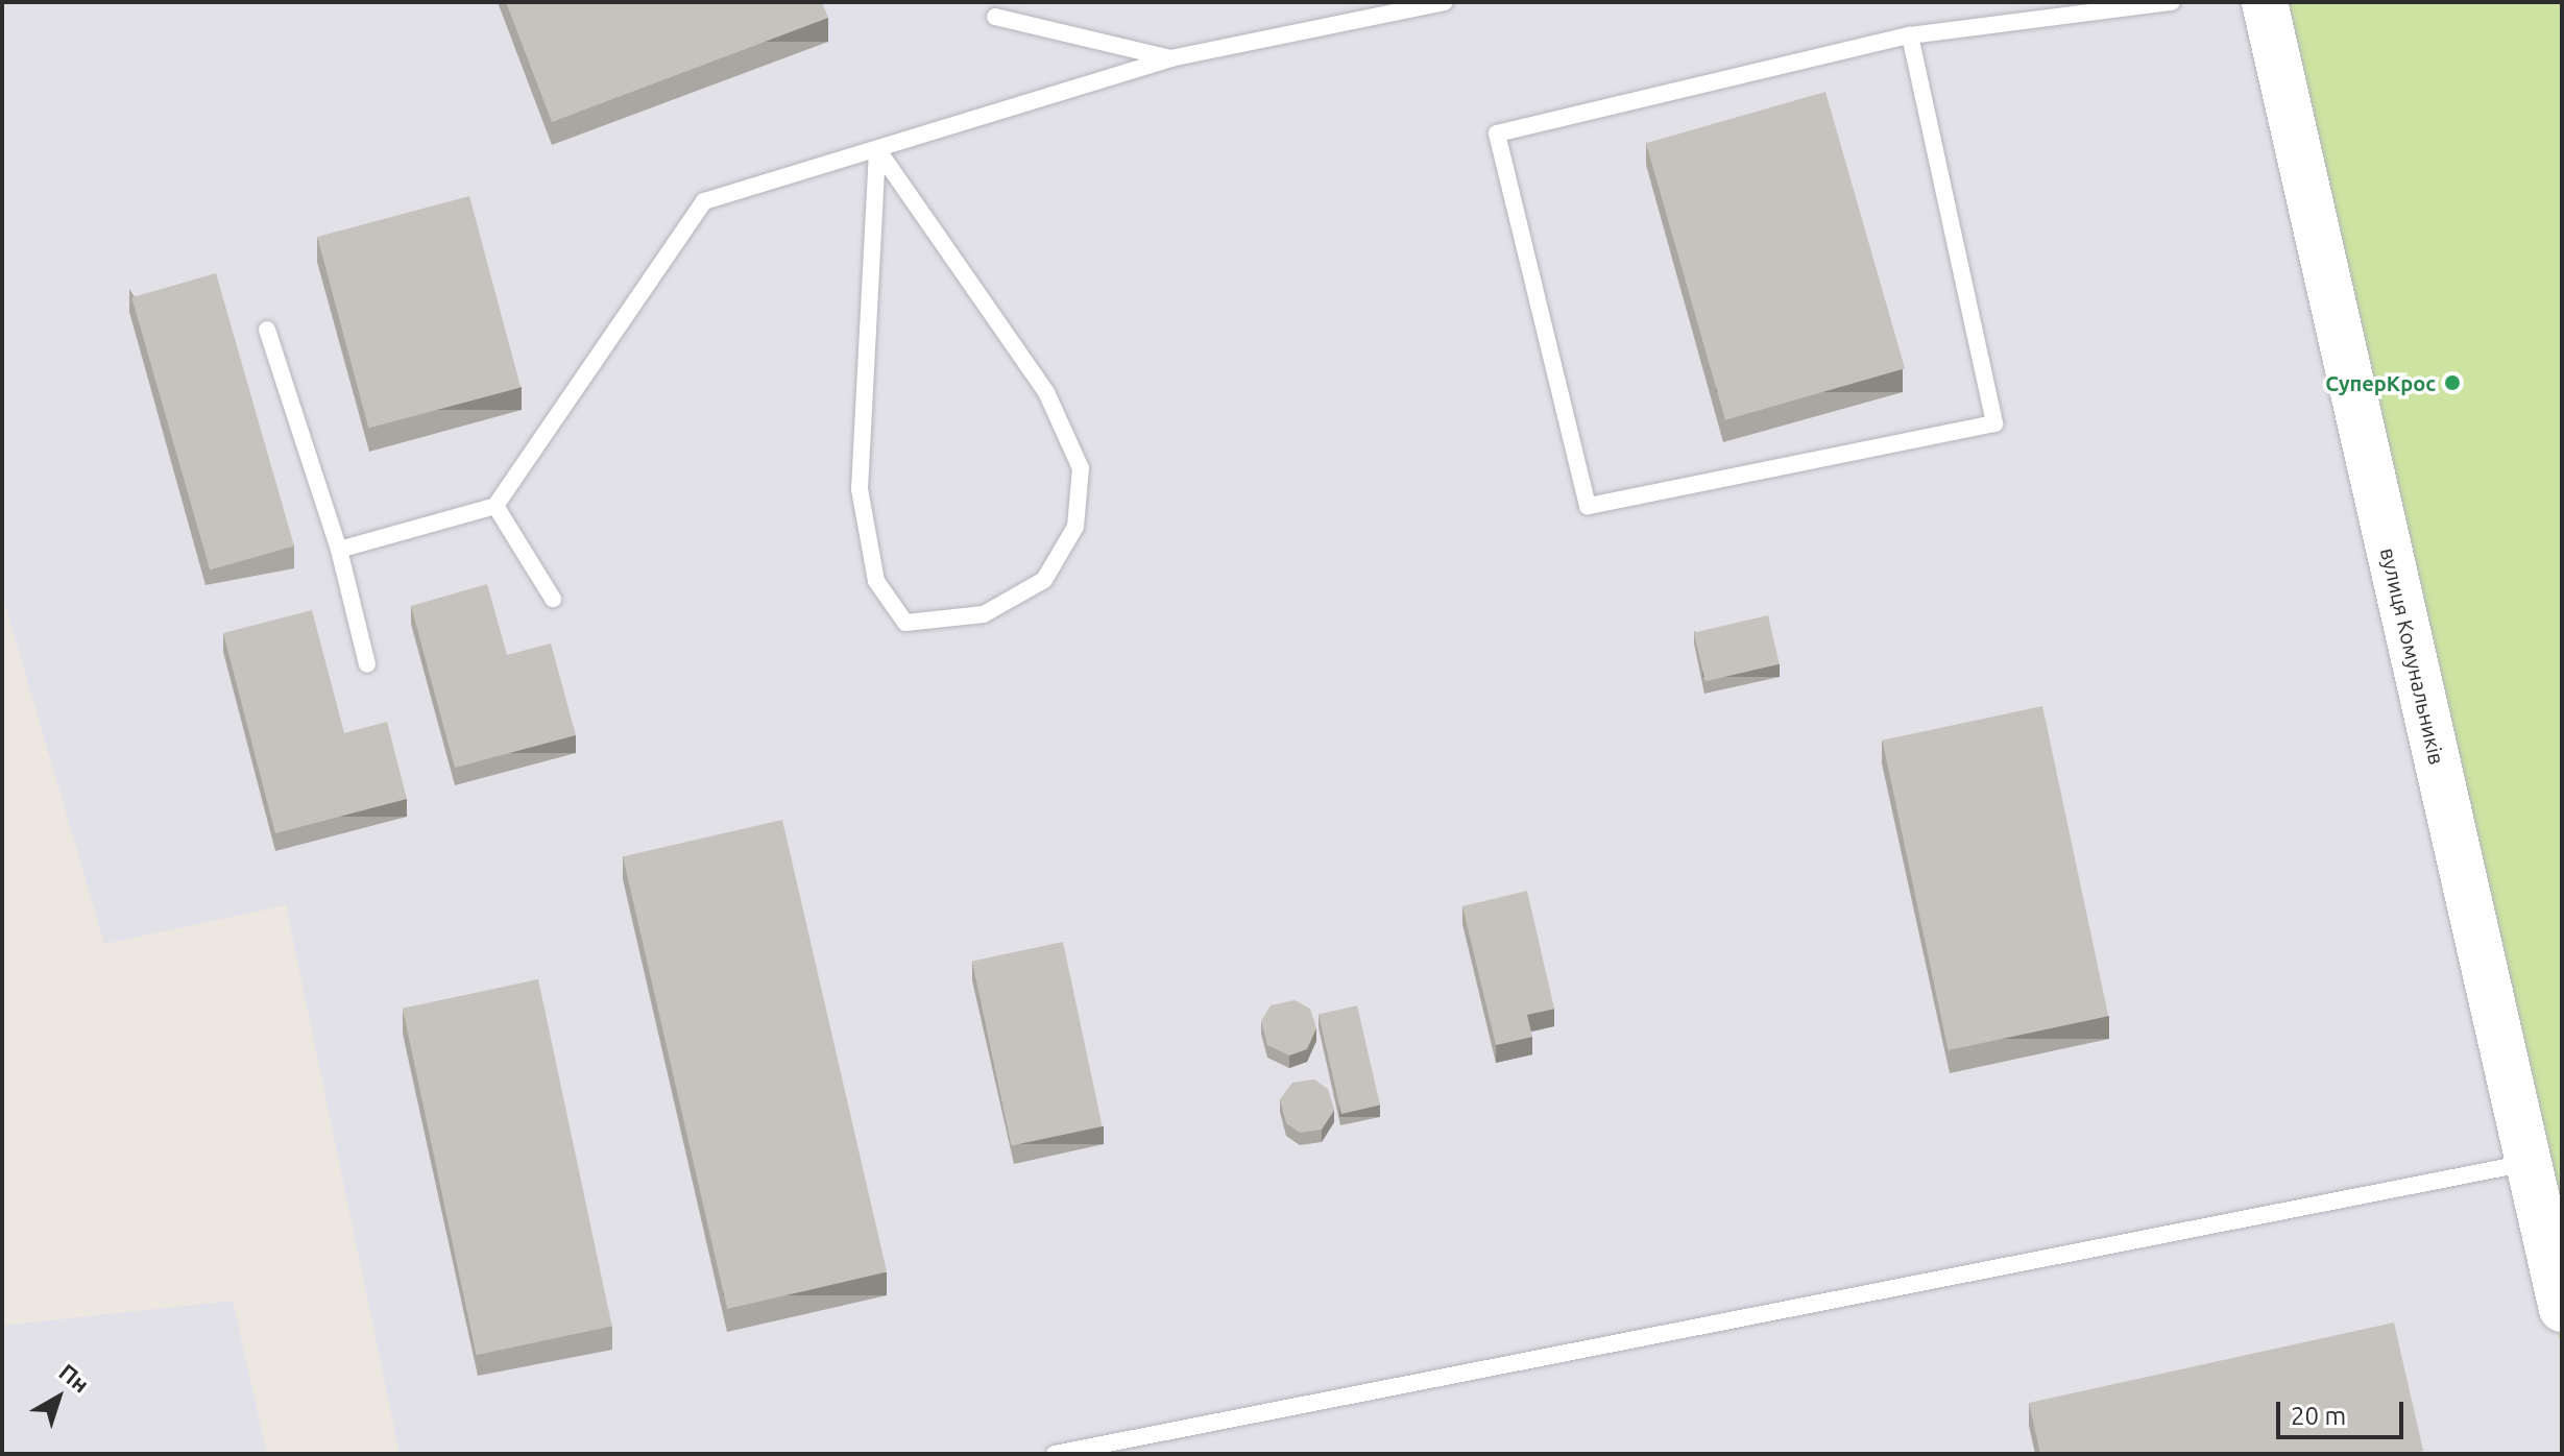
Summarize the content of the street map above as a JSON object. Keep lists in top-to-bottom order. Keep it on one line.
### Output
{"streets":{"street":["вулиця Комунальників"]},"places":["СуперКрос"],"scale_bar":"20 m","north":"top right"}
